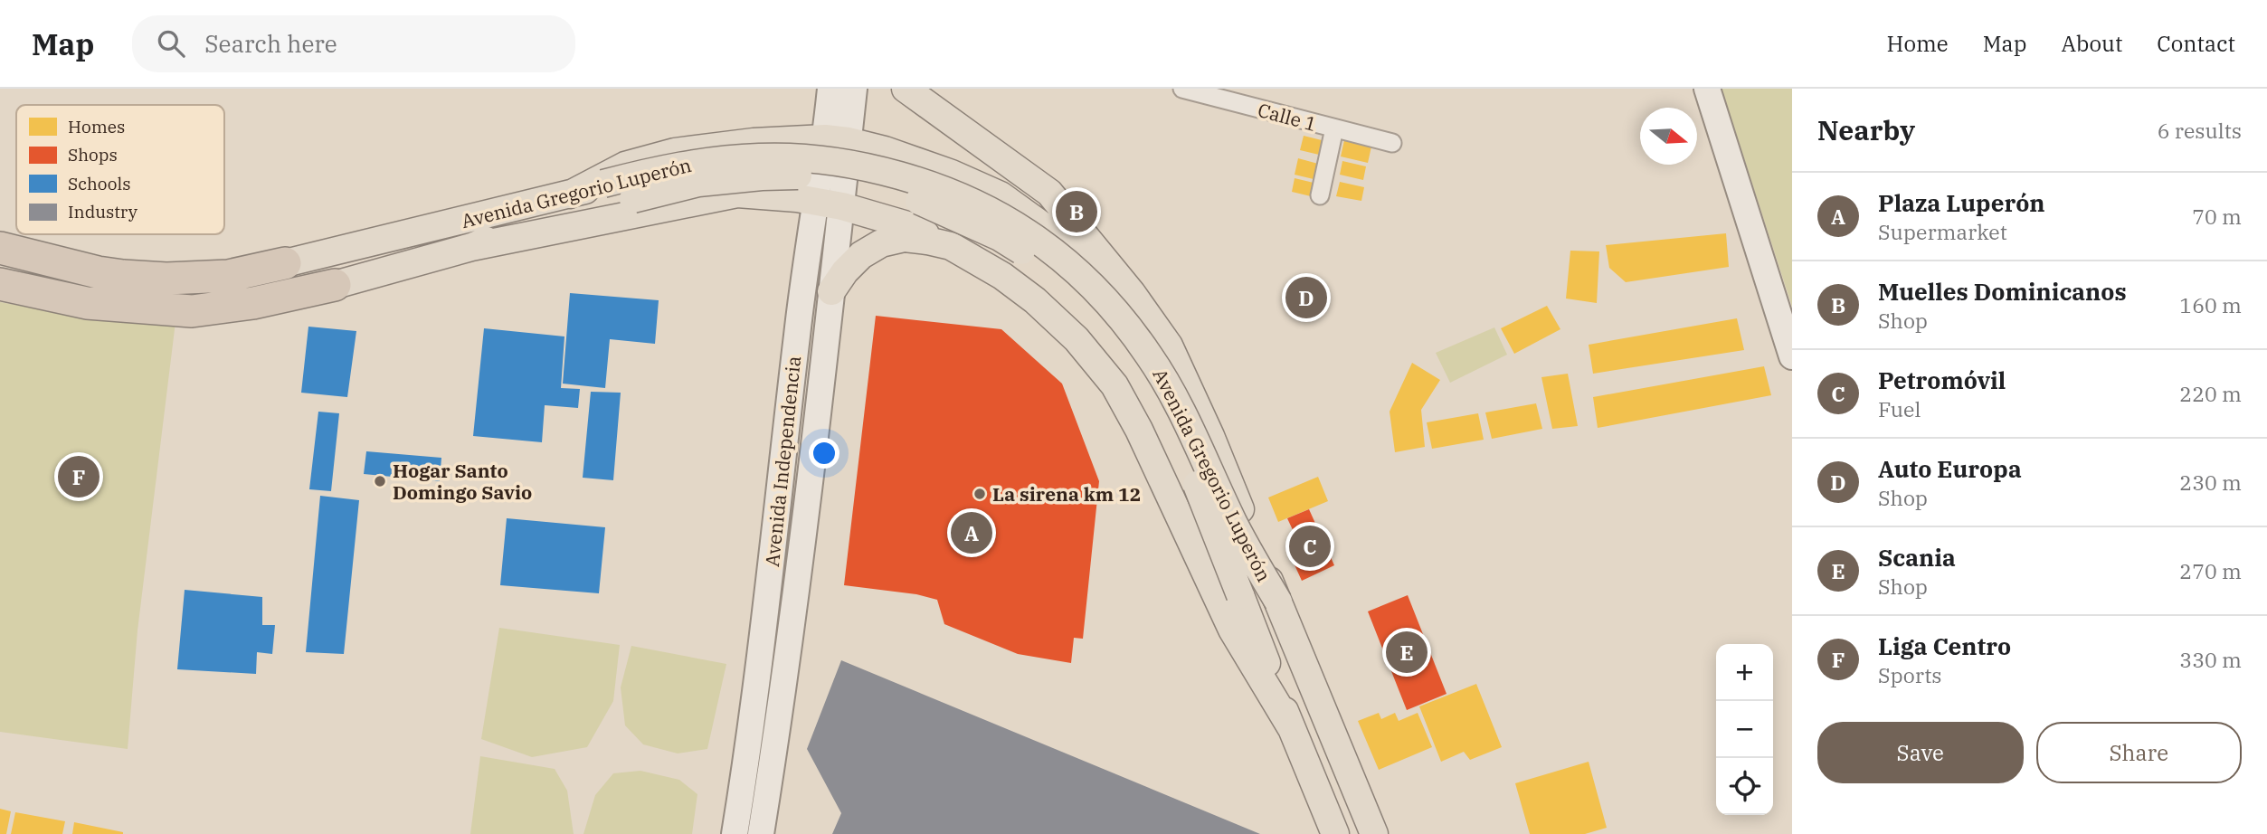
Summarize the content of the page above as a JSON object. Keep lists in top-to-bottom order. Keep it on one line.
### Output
{"streets":{"main road":["Avenida Gregorio Luperón","Avenida Independencia"],"street":["Calle 1"]},"places":["Hogar Santo Domingo Savio","La sirena km 12"],"legend":["Homes","Shops","Schools","Industry"],"north":"right","page":{"header":"Map","search":"Search here","nav":["Home","Map","About","Contact"],"heading":["Nearby","6 results"],"list":[{"mark":"A","name":"Plaza Luperón","note":"Supermarket","value":"70 m"},{"mark":"B","name":"Muelles Dominicanos","note":"Shop","value":"160 m"},{"mark":"C","name":"Petromóvil","note":"Fuel","value":"220 m"},{"mark":"D","name":"Auto Europa","note":"Shop","value":"230 m"},{"mark":"E","name":"Scania","note":"Shop","value":"270 m"},{"mark":"F","name":"Liga Centro","note":"Sports","value":"330 m"}],"pins":["B","D","F","A","C","E"],"map_buttons":["+","−"],"buttons":["Save","Share"]}}
